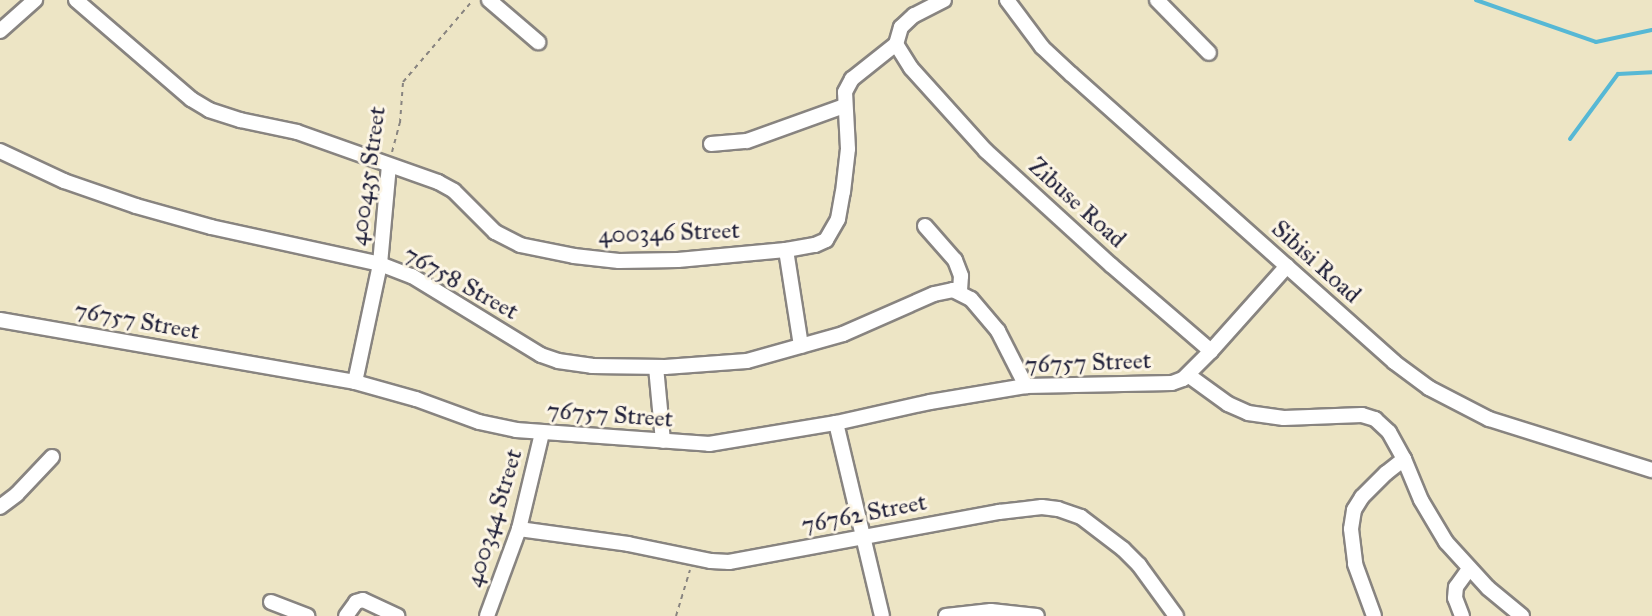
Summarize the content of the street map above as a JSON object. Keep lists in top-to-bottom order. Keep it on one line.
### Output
{"streets":{"street":["400435 Street","Zibuse Road","400346 Street","Sibisi Road","76758 Street","76757 Street","76762 Street","400344 Street"]},"crossings":[["400435 Street","400346 Street"],["400435 Street","76758 Street"],["400435 Street","76757 Street"],["Zibuse Road","400346 Street"],["Zibuse Road","76757 Street"],["76757 Street","400344 Street"],["76762 Street","400344 Street"]]}
